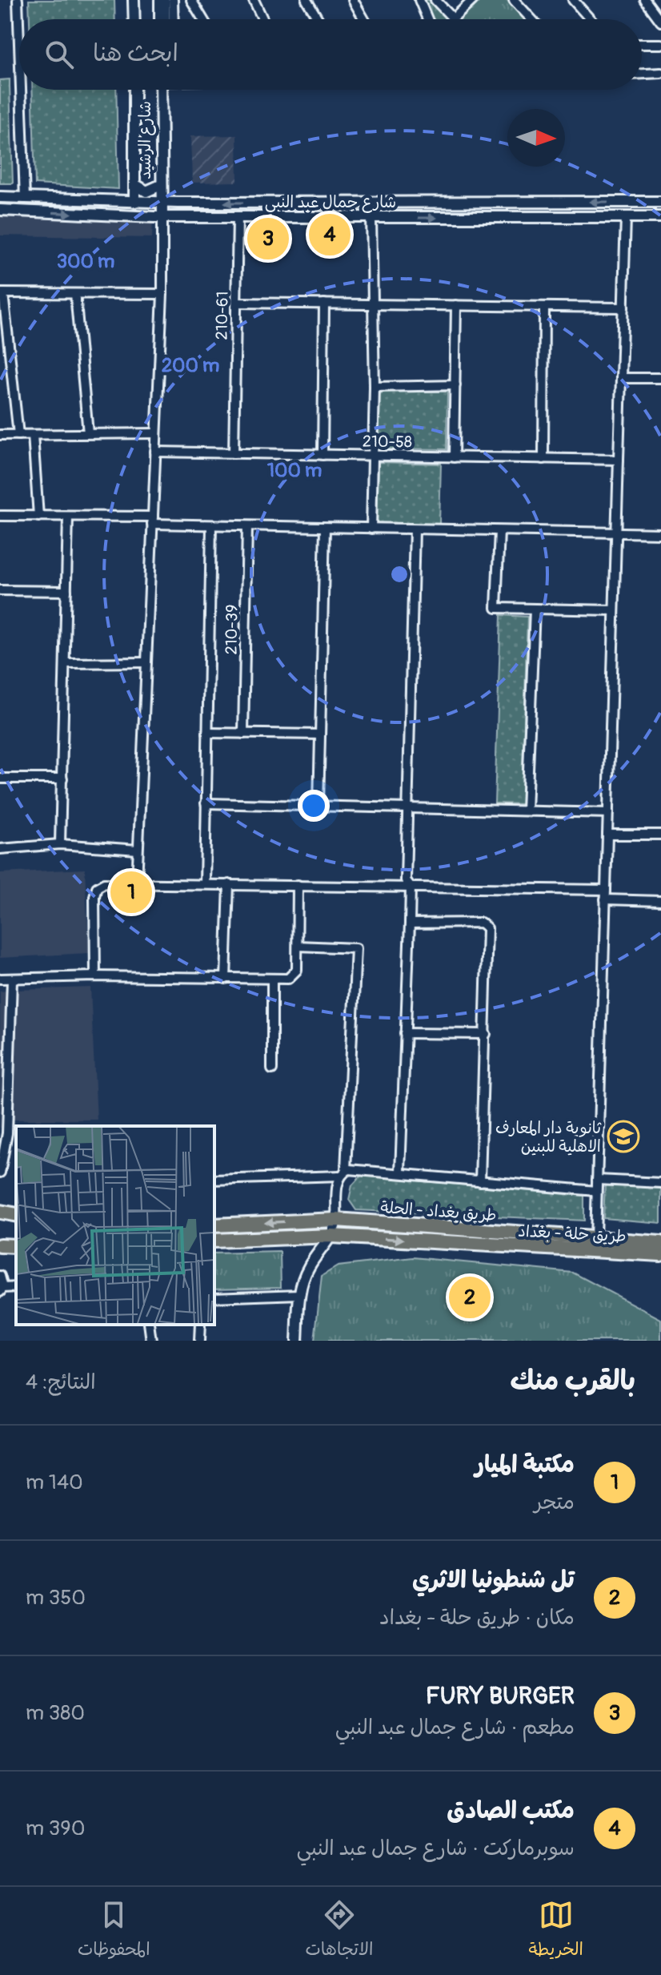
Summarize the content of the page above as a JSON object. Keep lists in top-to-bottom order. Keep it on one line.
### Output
{"streets":{"main road":["طريق بغداد - الحلة","طريق حلة - بغداد"],"street":["شارع الرشيد","شارع جمال عبد النبي","210-61","210-58","210-39"]},"crossings":[["شارع الرشيد","شارع جمال عبد النبي"],["شارع جمال عبد النبي","210-61"],["210-61","210-58"]],"one_way":["طريق حلة - بغداد"],"places":{"school or university":["ثانوية دار المعارف الاهلية للبنين"]},"north":"right","page":{"search":"ابحث هنا","pins":["4","3","1","2"],"heading":["بالقرب منك","النتائج: 4"],"list":[{"mark":"1","name":"مكتبة الميار","note":"متجر","value":"140 m"},{"mark":"2","name":"تل شنطونيا الاثري","note":"مكان · طريق حلة - بغداد","value":"350 m"},{"mark":"3","name":"FURY BURGER","note":"مطعم · شارع جمال عبد النبي","value":"380 m"},{"mark":"4","name":"مكتب الصادق","note":"سوبرماركت · شارع جمال عبد النبي","value":"390 m"}],"nav":["الخريطة","الاتجاهات","المحفوظات"]},"rings":["300 m","200 m","100 m"]}
